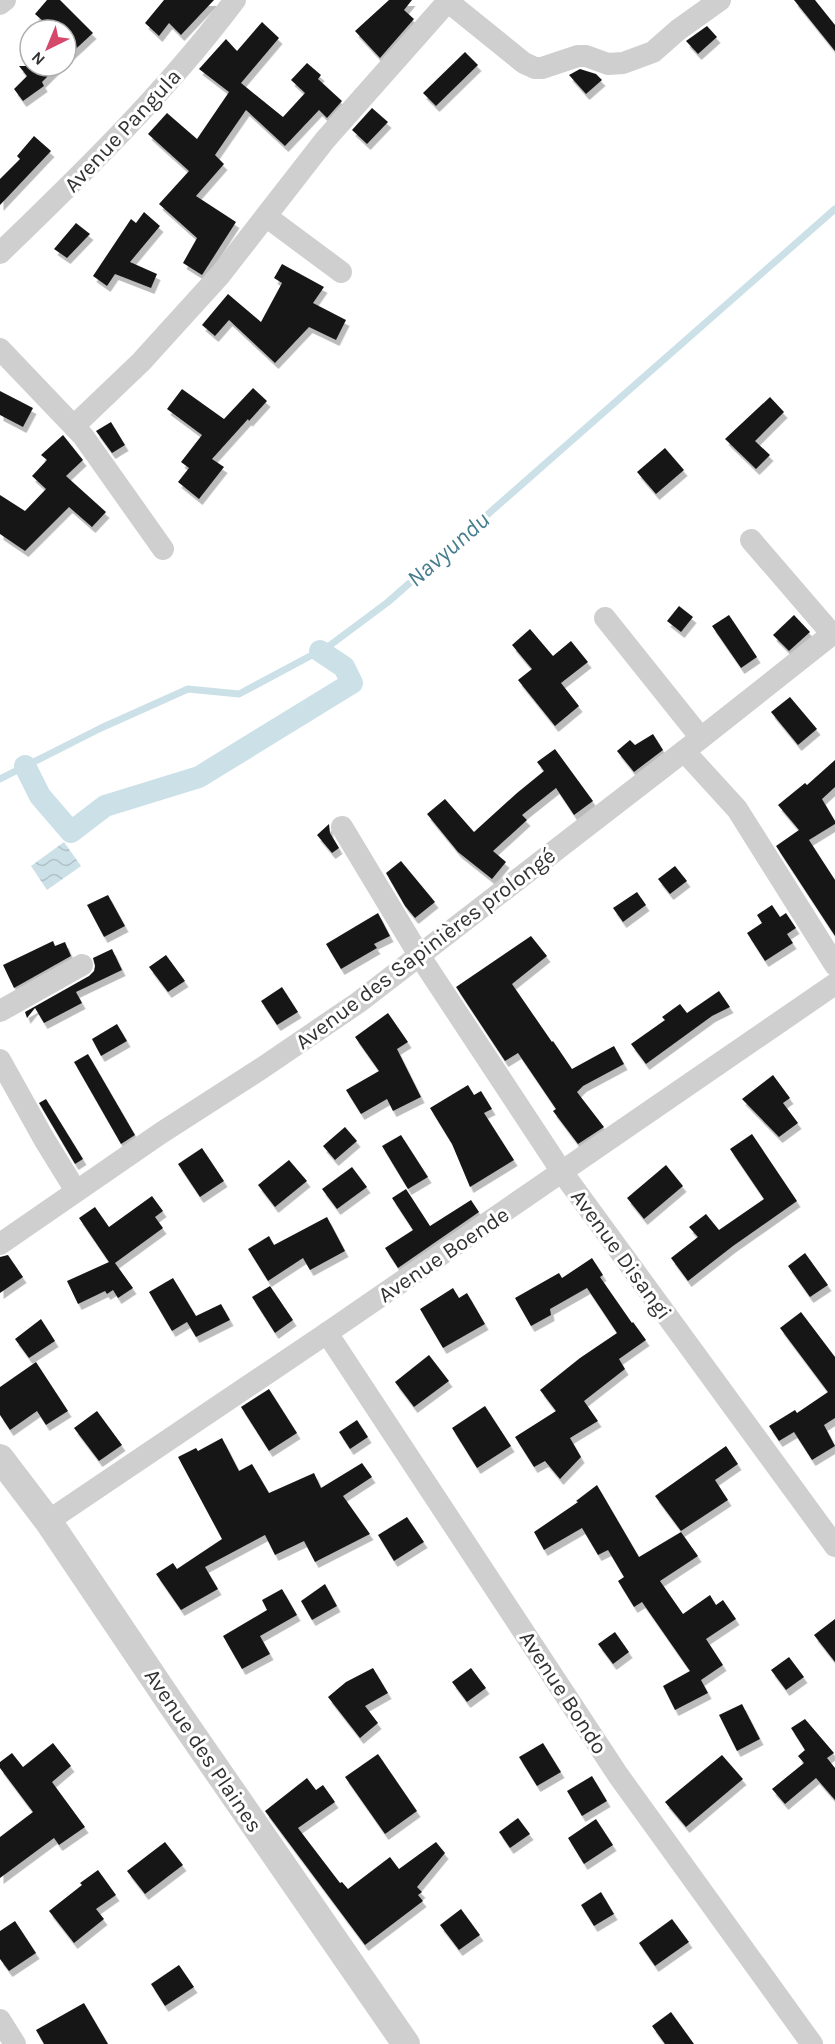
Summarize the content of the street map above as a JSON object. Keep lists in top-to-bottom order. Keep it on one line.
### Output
{"streets":{"street":["Avenue Pangula","Avenue des Sapinières prolongé","Avenue Boende","Avenue Disangi","Avenue Bondo","Avenue des Plaines"]},"crossings":[["Avenue des Sapinières prolongé","Avenue Disangi"],["Avenue Boende","Avenue Disangi"],["Avenue Boende","Avenue Bondo"],["Avenue Boende","Avenue des Plaines"]],"water":["Navyundu"],"north":"bottom left"}
